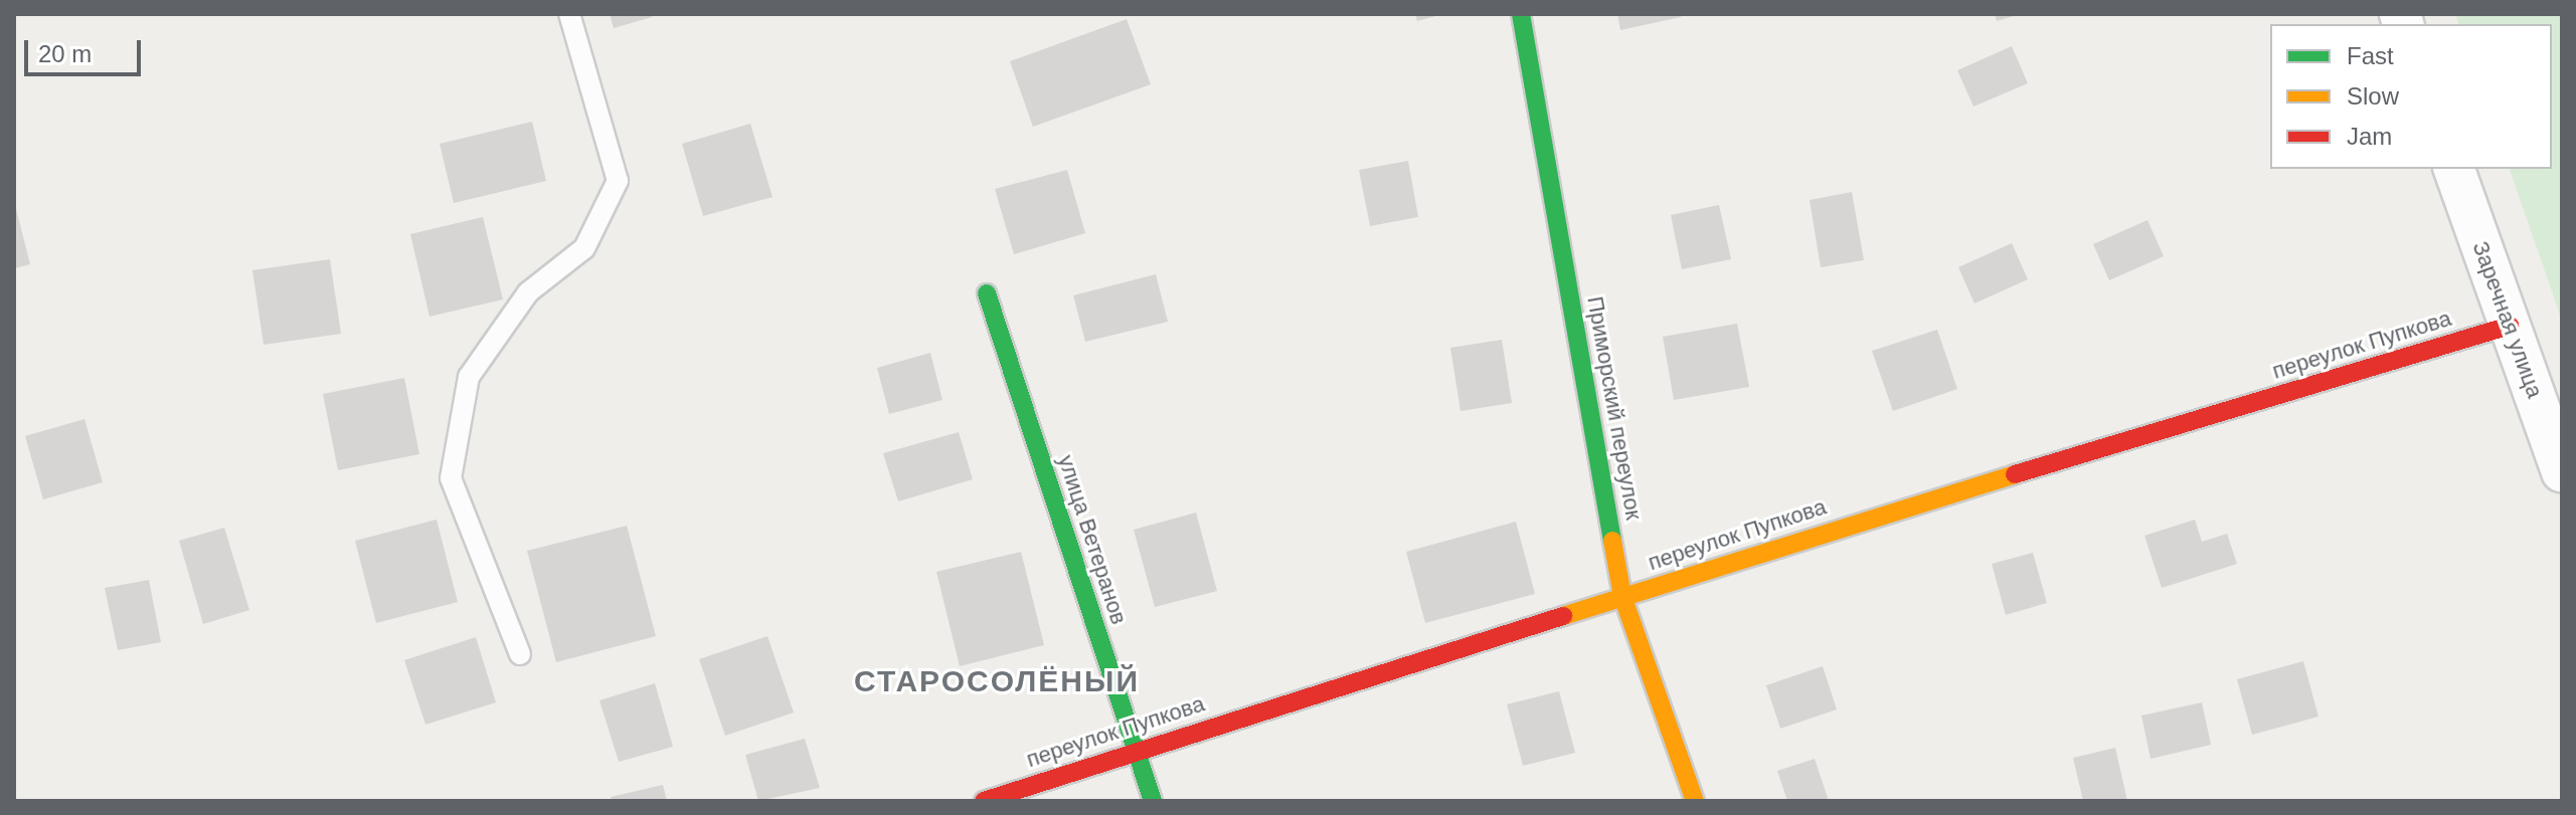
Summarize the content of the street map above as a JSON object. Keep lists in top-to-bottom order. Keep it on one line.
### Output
{"streets":{"street":["Заречная улица","переулок Пупкова","Приморский переулок","улица Ветеранов"]},"crossings":[["Заречная улица","переулок Пупкова"],["переулок Пупкова","Приморский переулок"],["переулок Пупкова","улица Ветеранов"]],"districts":["СТАРОCОЛЁНЫЙ"],"legend":["Fast","Slow","Jam"],"scale_bar":"20 m"}
